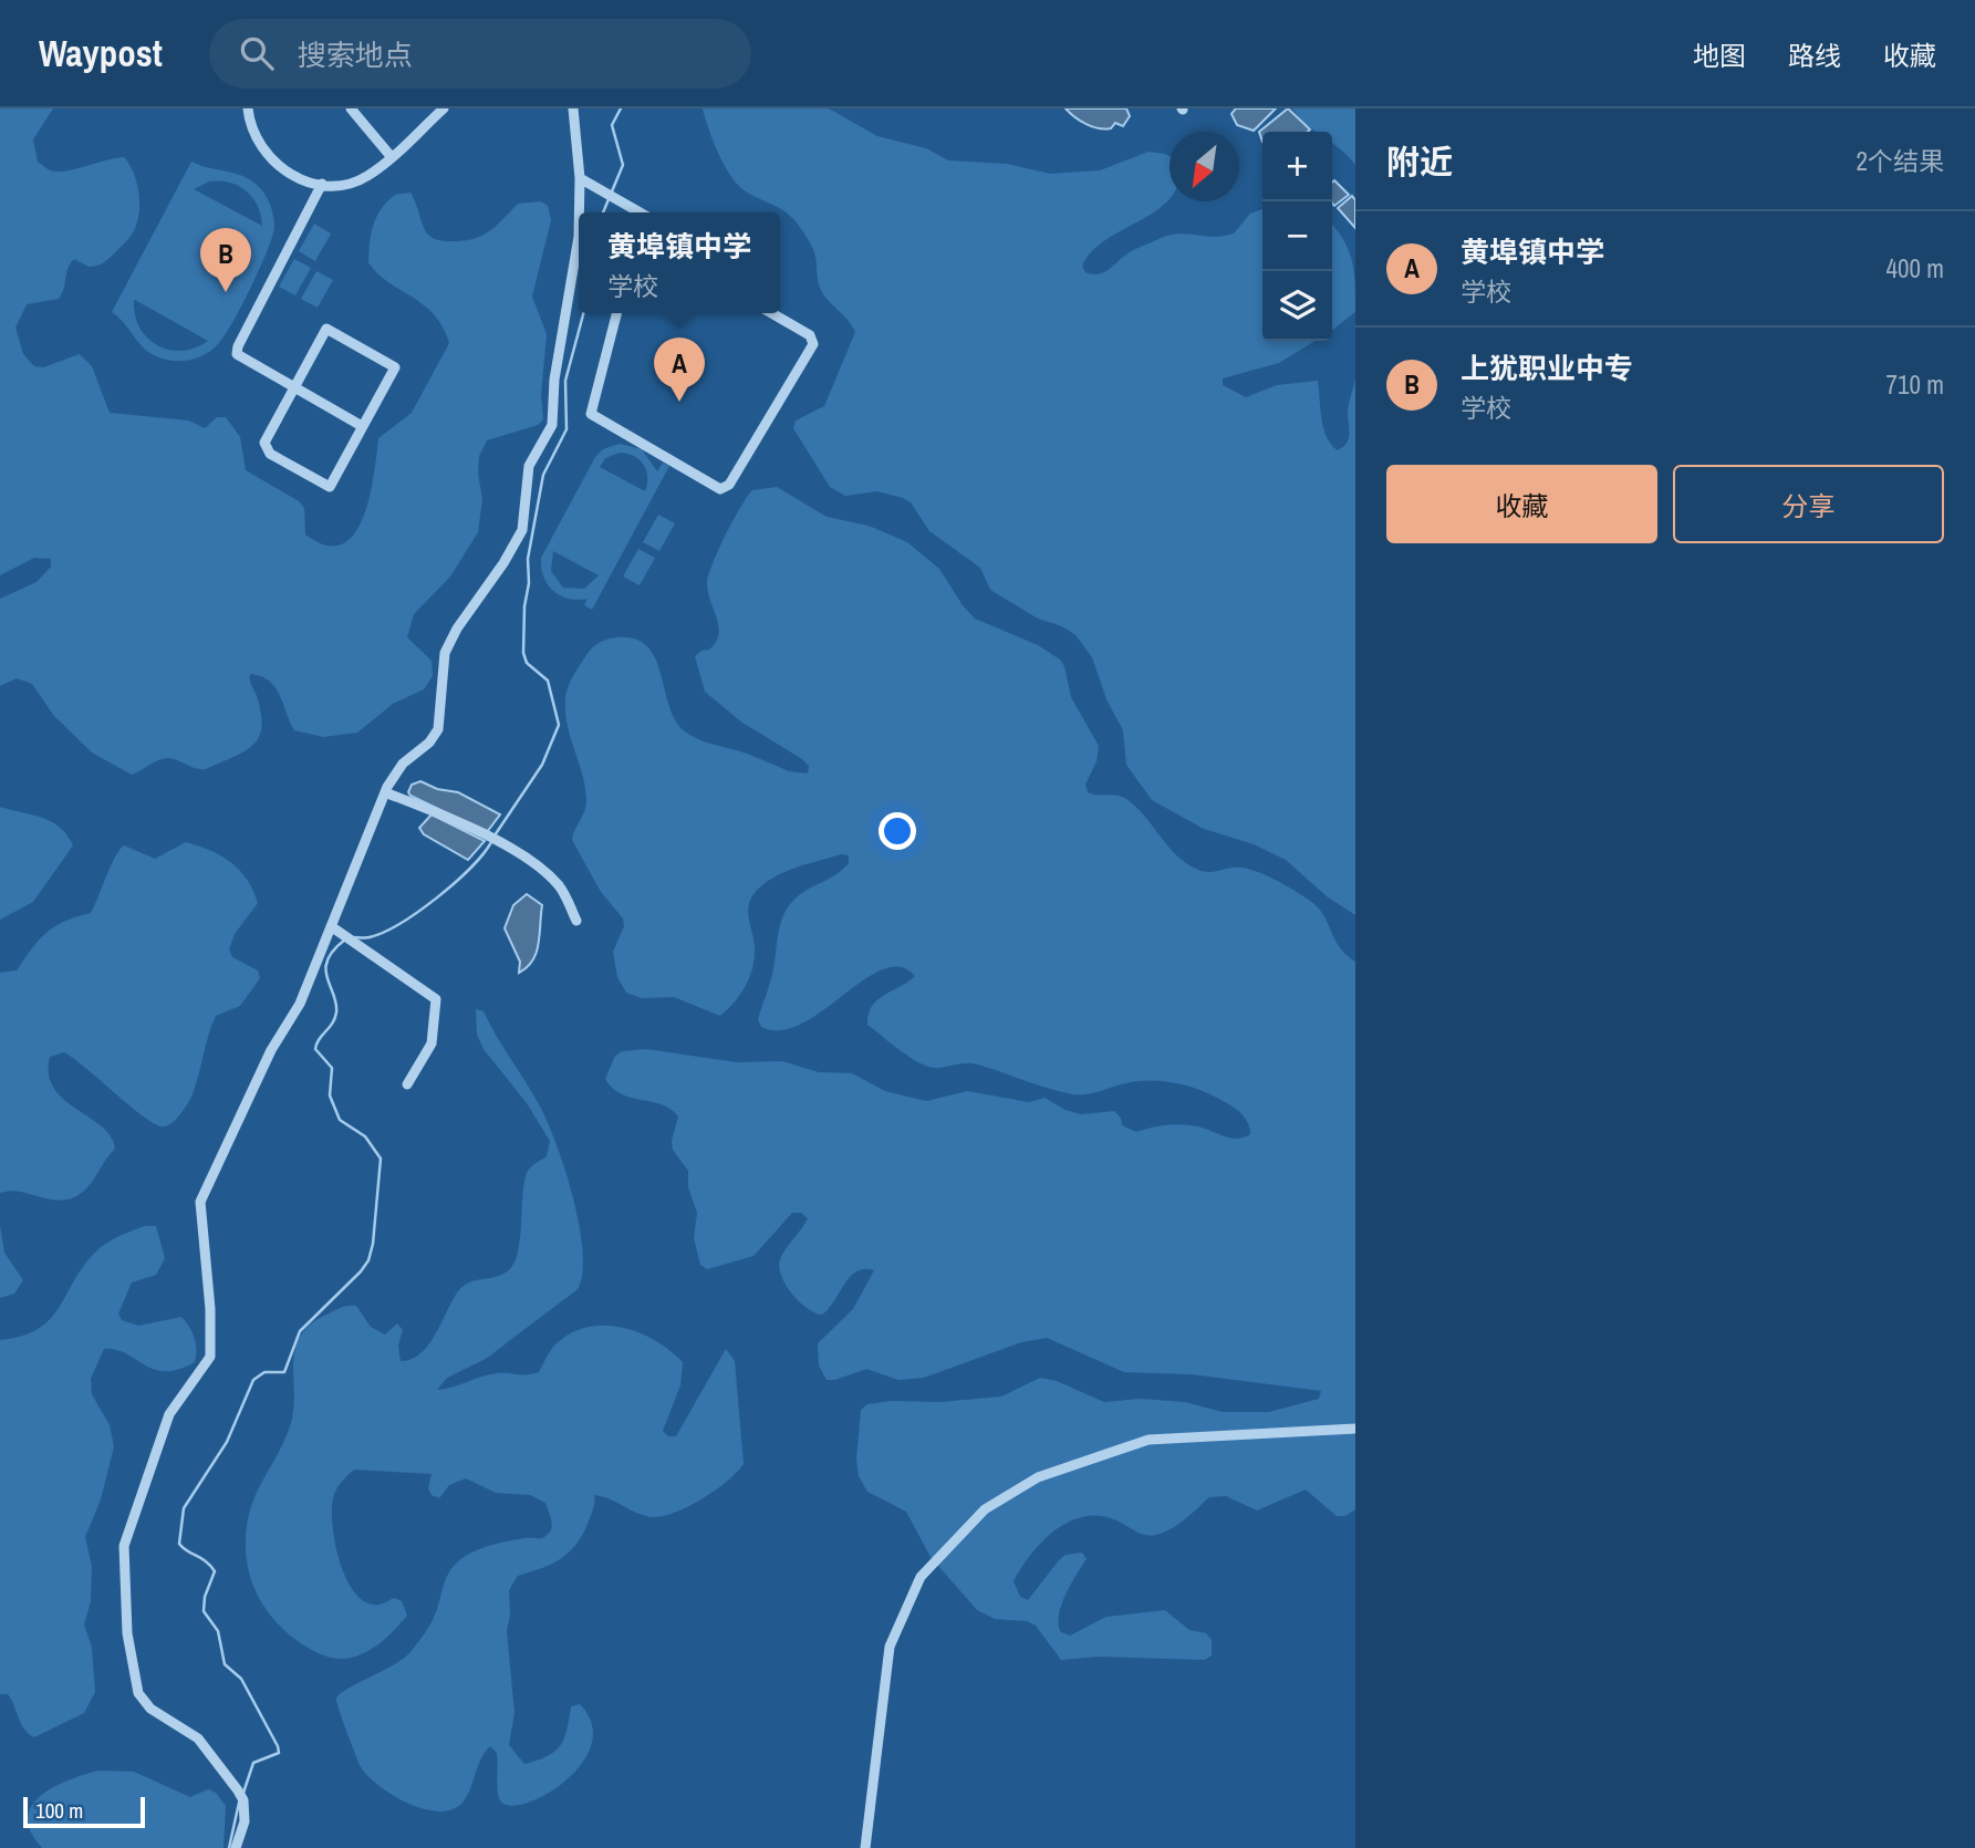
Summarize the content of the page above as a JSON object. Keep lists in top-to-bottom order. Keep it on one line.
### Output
{"scale_bar":"100 m","north":"bottom left","page":{"header":"Waypost","search":"搜索地点","nav":["地图","路线","收藏"],"heading":["附近","2个结果"],"map_buttons":["+","−"],"list":[{"mark":"A","name":"黄埠镇中学","note":"学校","value":"400 m"},{"mark":"B","name":"上犹职业中专","note":"学校","value":"710 m"}],"popup":["黄埠镇中学","学校"],"pins":["B","A"],"buttons":["收藏","分享"],"scale":"100 m"}}
